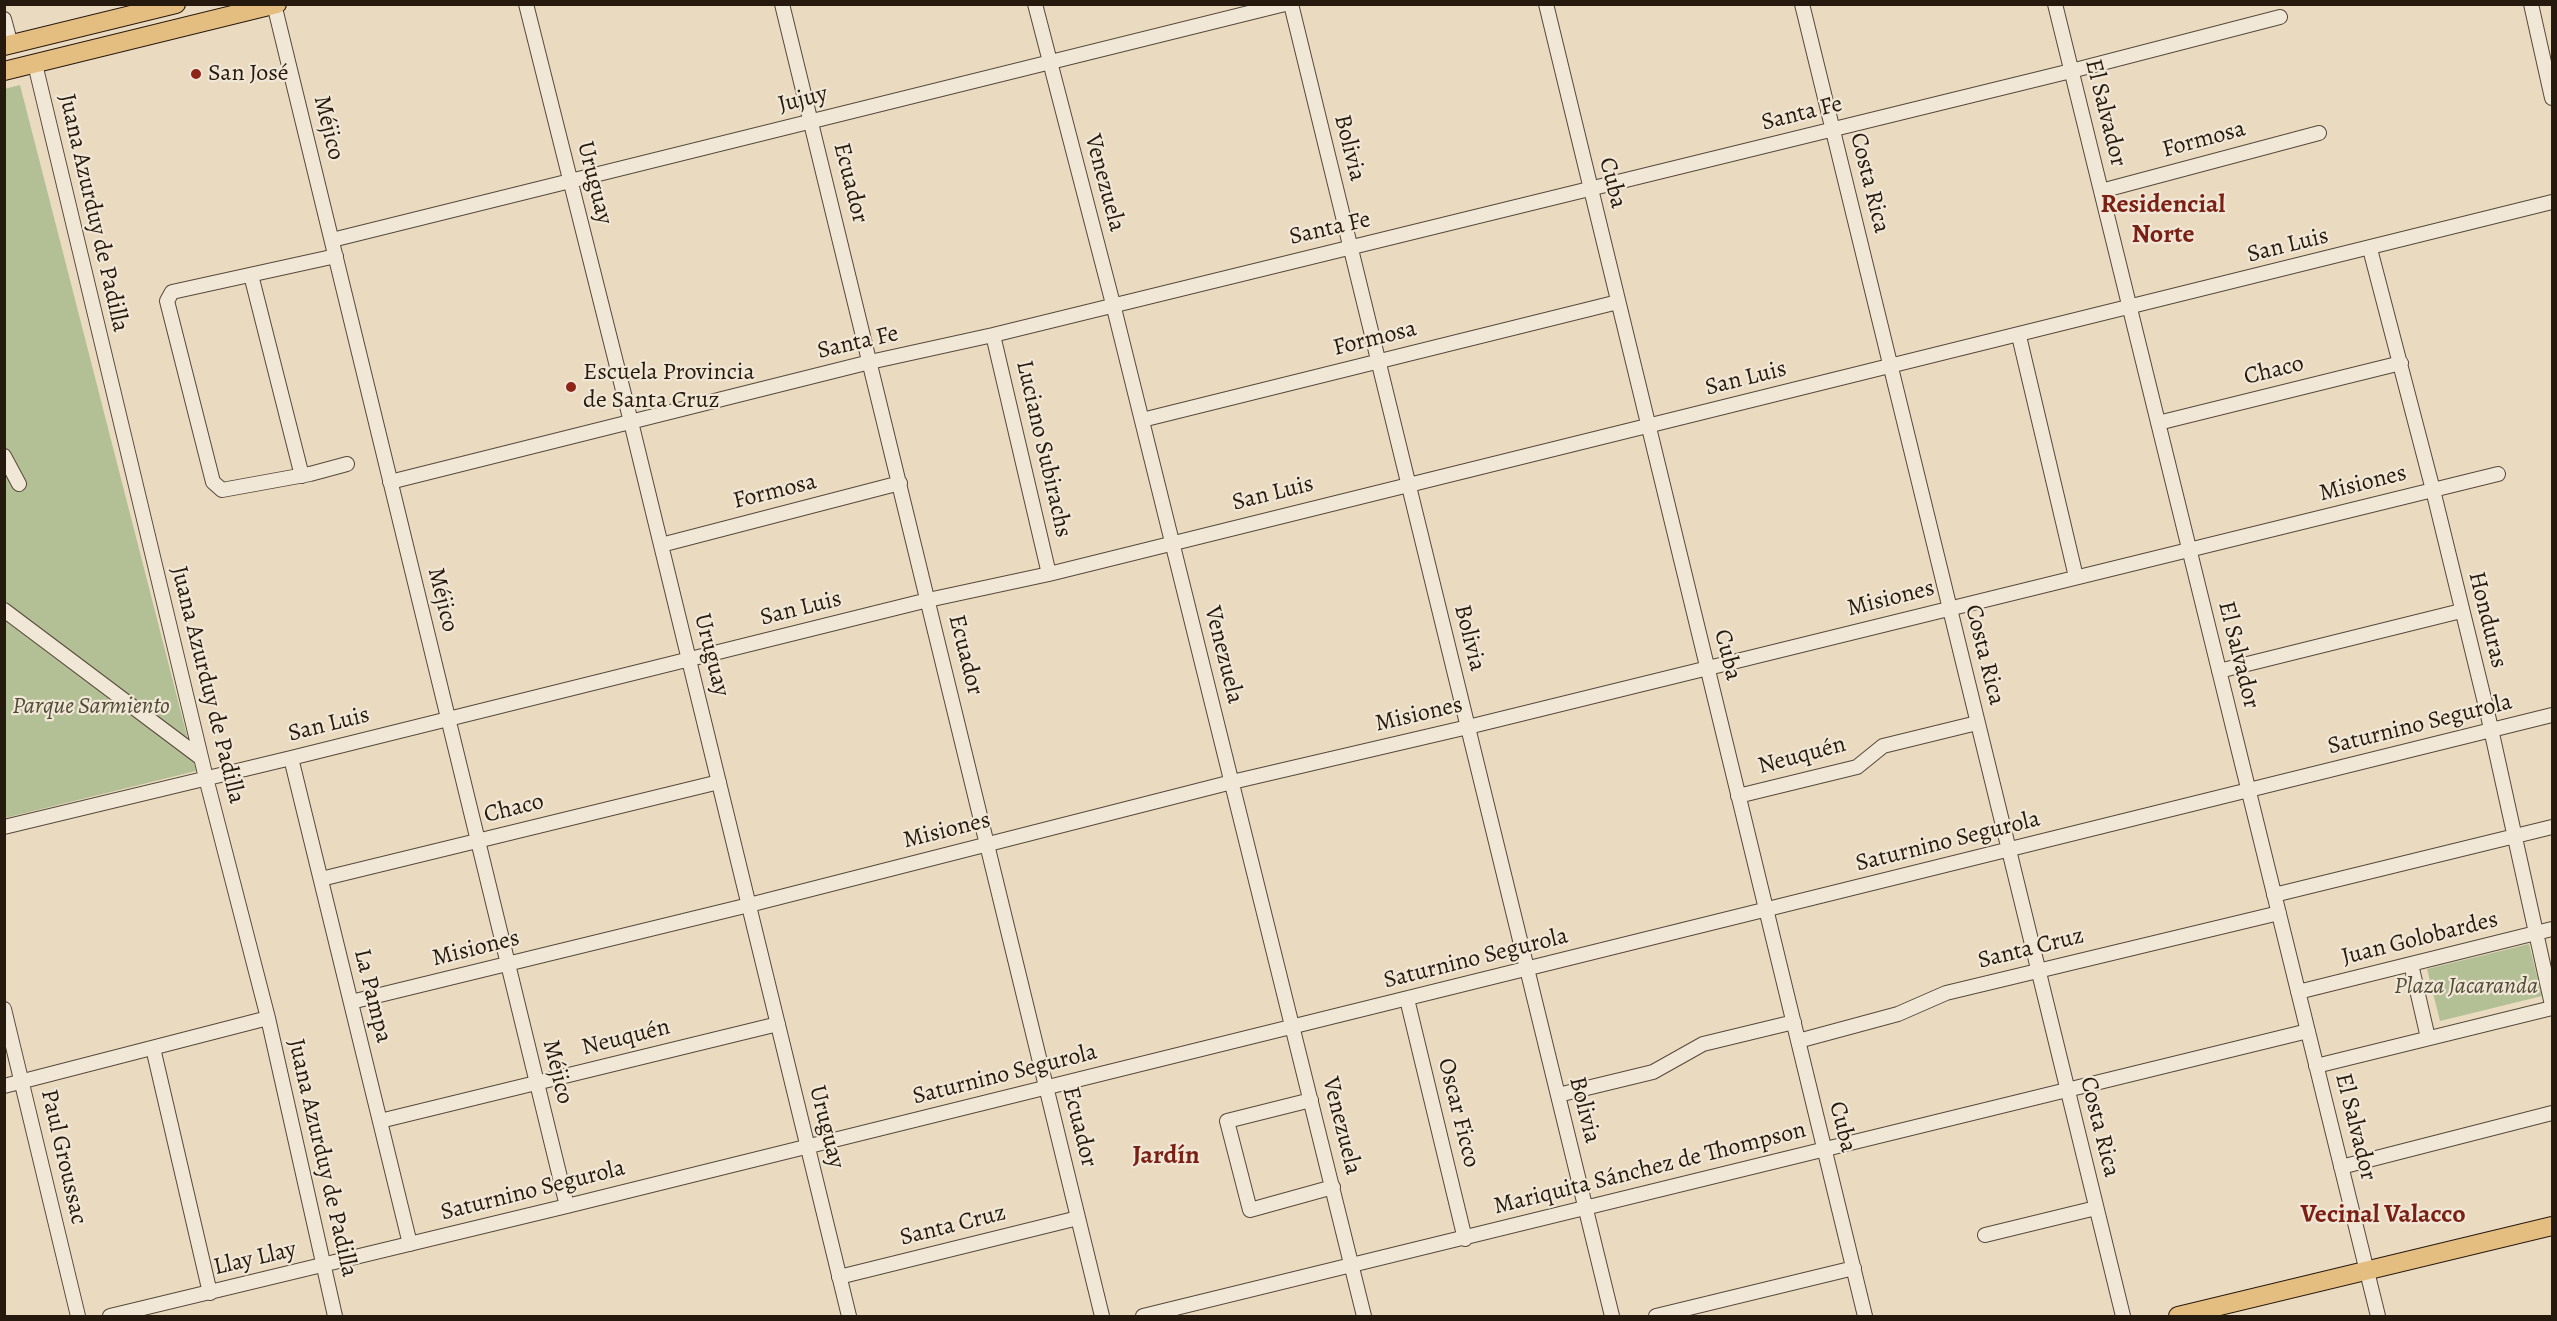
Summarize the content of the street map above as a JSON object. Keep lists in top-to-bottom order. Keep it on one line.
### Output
{"streets":{"street":["Jujuy","El Salvador","Santa Fe","Méjico","Formosa","Bolivia","Uruguay","Ecuador","Venezuela","Cuba","Costa Rica","Juana Azurduy de Padilla","San Luis","Chaco","Luciano Subirachs","Misiones","Honduras","Saturnino Segurola","Neuquén","Juan Golobardes","Santa Cruz","La Pampa","Oscar Ficco","Paul Groussac","Mariquita Sánchez de Thompson","Llay Llay"]},"crossings":[["Jujuy","Méjico"],["Jujuy","Uruguay"],["Jujuy","Ecuador"],["Jujuy","Venezuela"],["El Salvador","Santa Fe"],["El Salvador","Formosa"],["El Salvador","San Luis"],["El Salvador","Chaco"],["El Salvador","Misiones"],["El Salvador","Saturnino Segurola"],["El Salvador","Juan Golobardes"],["El Salvador","Santa Cruz"],["El Salvador","Mariquita Sánchez de Thompson"],["Santa Fe","Méjico"],["Santa Fe","Bolivia"],["Santa Fe","Uruguay"],["Santa Fe","Ecuador"],["Santa Fe","Venezuela"],["Santa Fe","Cuba"],["Santa Fe","Costa Rica"],["Santa Fe","Luciano Subirachs"],["Méjico","San Luis"],["Méjico","Chaco"],["Méjico","Misiones"],["Méjico","Saturnino Segurola"],["Méjico","Neuquén"],["Formosa","Bolivia"],["Formosa","Uruguay"],["Formosa","Ecuador"],["Formosa","Venezuela"],["Formosa","Cuba"],["Bolivia","San Luis"],["Bolivia","Misiones"],["Bolivia","Saturnino Segurola"],["Bolivia","Mariquita Sánchez de Thompson"],["Uruguay","San Luis"],["Uruguay","Chaco"],["Uruguay","Misiones"],["Uruguay","Saturnino Segurola"],["Uruguay","Neuquén"],["Uruguay","Santa Cruz"],["Ecuador","San Luis"],["Ecuador","Misiones"],["Ecuador","Saturnino Segurola"],["Ecuador","Santa Cruz"],["Venezuela","San Luis"],["Venezuela","Misiones"],["Venezuela","Saturnino Segurola"],["Venezuela","Mariquita Sánchez de Thompson"],["Cuba","San Luis"],["Cuba","Misiones"],["Cuba","Saturnino Segurola"],["Cuba","Neuquén"],["Cuba","Santa Cruz"],["Cuba","Mariquita Sánchez de Thompson"],["Costa Rica","San Luis"],["Costa Rica","Misiones"],["Costa Rica","Saturnino Segurola"],["Costa Rica","Neuquén"],["Costa Rica","Santa Cruz"],["Costa Rica","Mariquita Sánchez de Thompson"],["Juana Azurduy de Padilla","San Luis"],["Juana Azurduy de Padilla","Llay Llay"],["San Luis","Luciano Subirachs"],["San Luis","Honduras"],["San Luis","La Pampa"],["Chaco","Honduras"],["Chaco","La Pampa"],["Misiones","Honduras"],["Misiones","La Pampa"],["Honduras","Saturnino Segurola"],["Honduras","Juan Golobardes"],["Saturnino Segurola","La Pampa"],["Saturnino Segurola","Oscar Ficco"],["Saturnino Segurola","Llay Llay"],["Neuquén","La Pampa"],["La Pampa","Llay Llay"],["Oscar Ficco","Mariquita Sánchez de Thompson"]],"districts":["Residencial Norte","Jardín","Vecinal Valacco"],"parks":["Parque Sarmiento","Plaza Jacaranda"],"places":["San José","Escuela Provincia de Santa Cruz"]}
